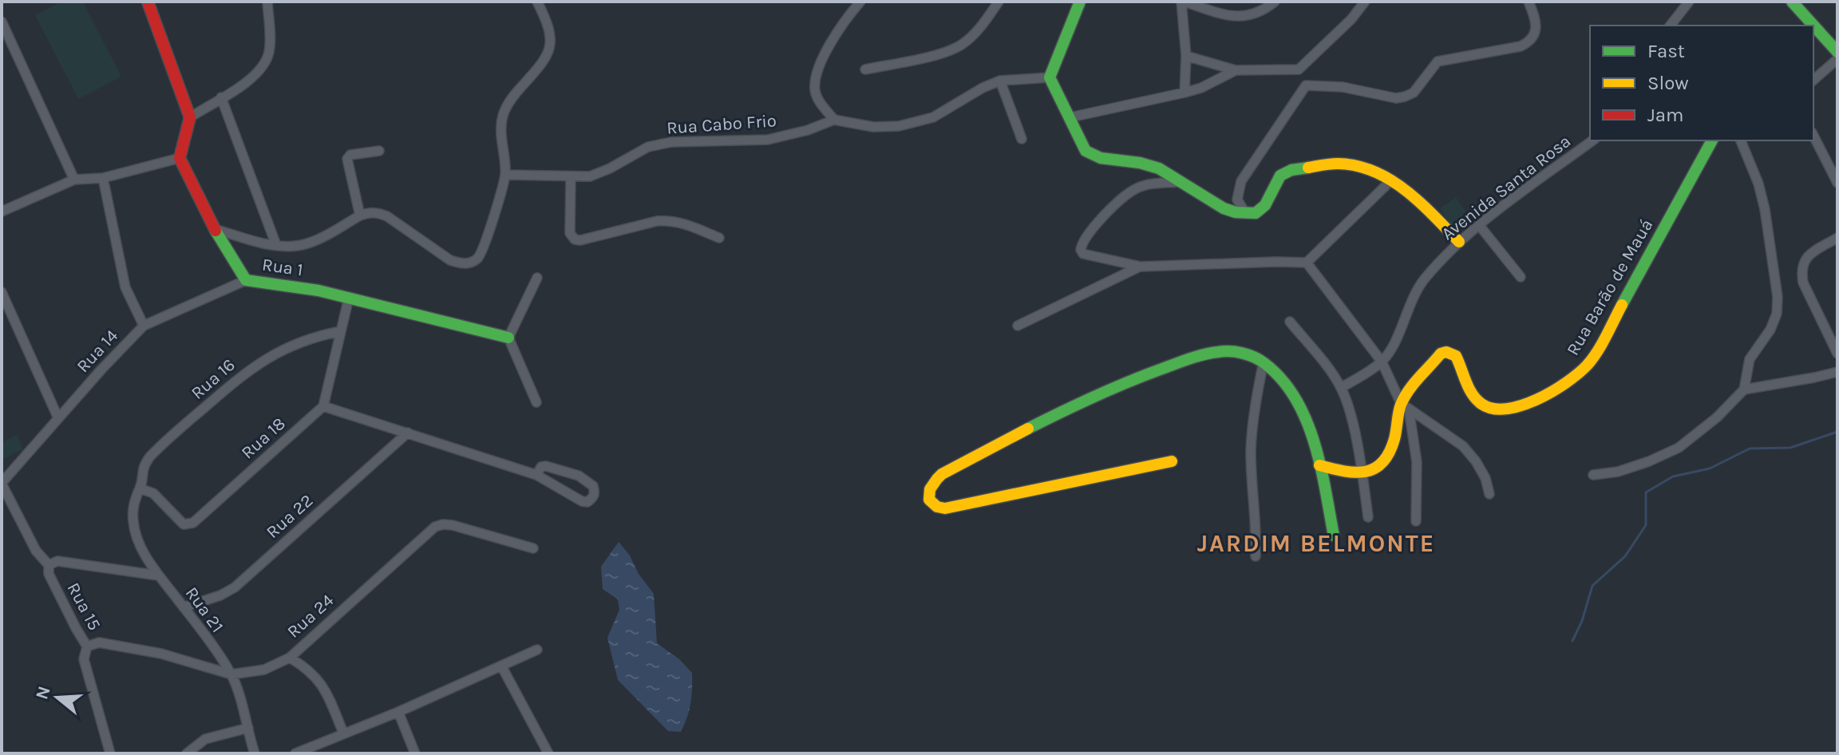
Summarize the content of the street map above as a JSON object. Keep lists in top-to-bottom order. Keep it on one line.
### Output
{"streets":{"street":["Rua Cabo Frio","Avenida Santa Rosa","Rua 1","Rua Barão de Mauá","Rua 14","Rua 16","Rua 18","Rua 22","Rua 15","Rua 21","Rua 24"]},"crossings":[["Rua 1","Rua 14"],["Rua 14","Rua 15"],["Rua 16","Rua 18"],["Rua 16","Rua 21"],["Rua 18","Rua 21"],["Rua 22","Rua 21"],["Rua 15","Rua 24"],["Rua 21","Rua 24"]],"districts":["JARDIM BELMONTE"],"legend":["Fast","Slow","Jam"],"north":"left"}
